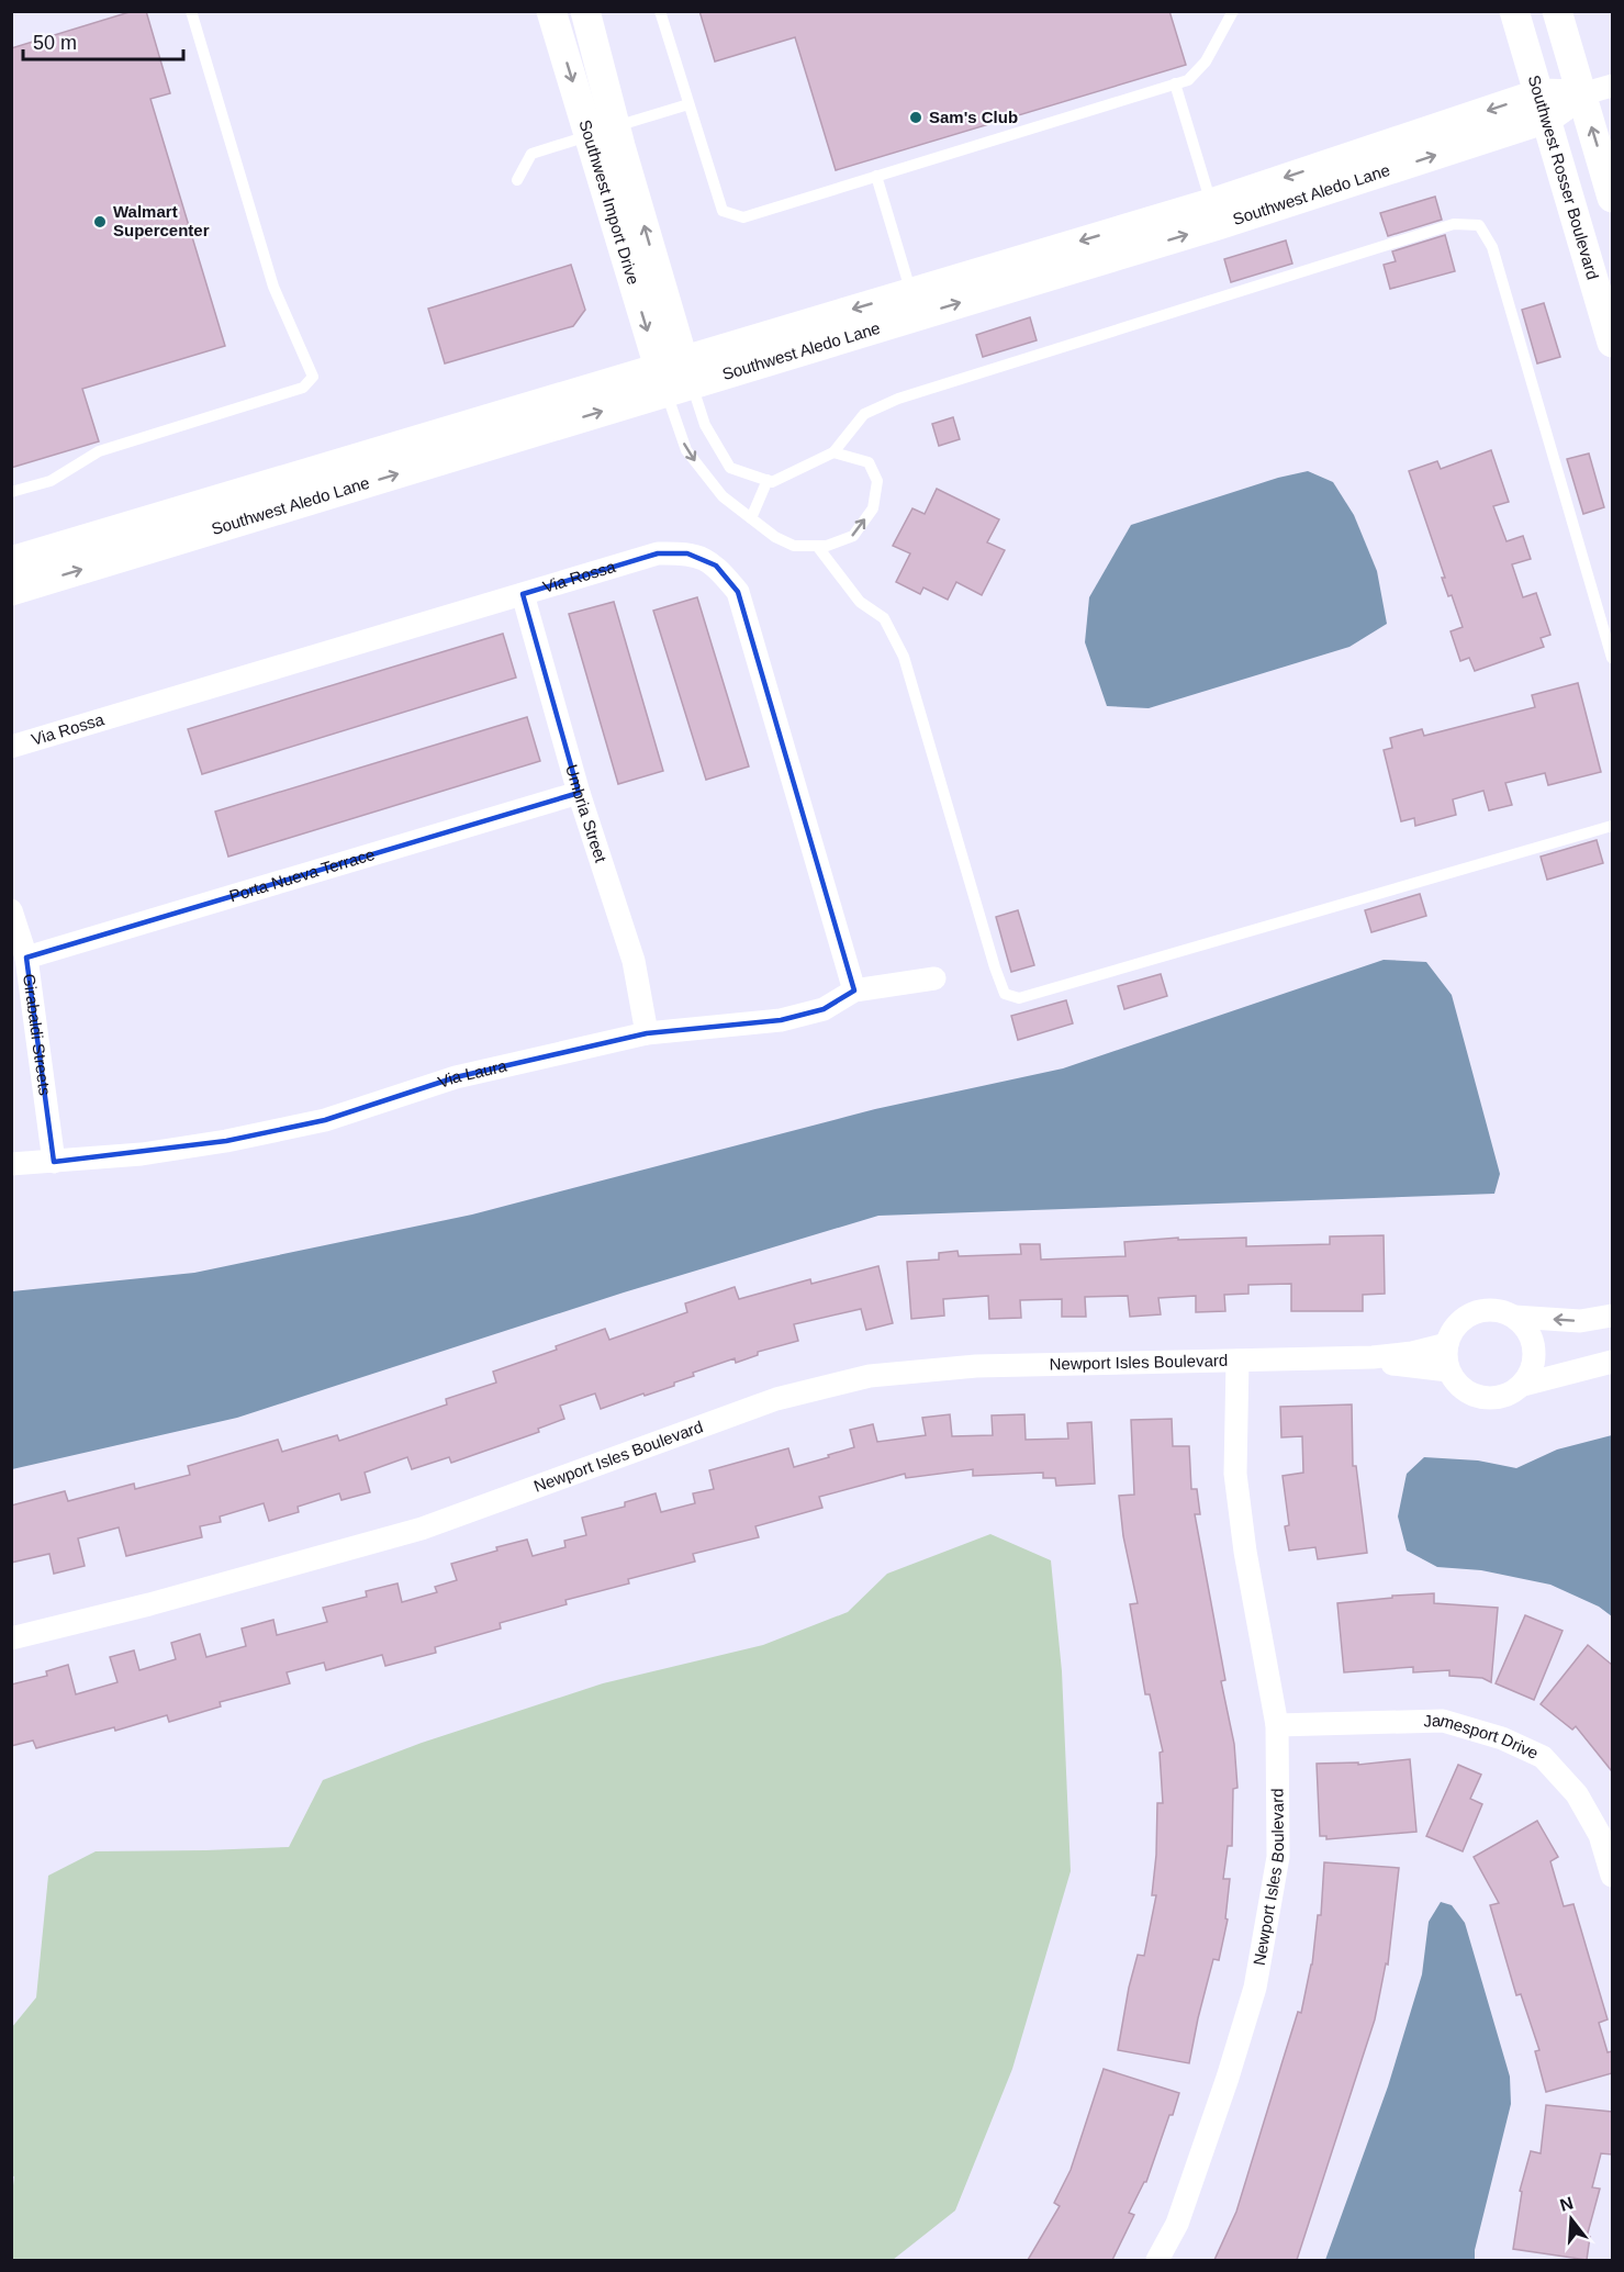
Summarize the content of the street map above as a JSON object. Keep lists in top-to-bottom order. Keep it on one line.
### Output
{"streets":{"street":["Southwest Rosser Boulevard","Southwest Aledo Lane","Southwest Import Drive","Via Rossa","Umbria Street","Porta Nueva Terrace","Girabaldi Streets","Via Laura","Newport Isles Boulevard","Jamesport Drive"]},"crossings":[["Southwest Rosser Boulevard","Southwest Aledo Lane"],["Southwest Aledo Lane","Southwest Import Drive"],["Via Rossa","Umbria Street"],["Via Rossa","Via Laura"],["Umbria Street","Porta Nueva Terrace"],["Umbria Street","Via Laura"],["Porta Nueva Terrace","Girabaldi Streets"],["Girabaldi Streets","Via Laura"],["Newport Isles Boulevard","Jamesport Drive"]],"places":["Sam's Club","Walmart Supercenter"],"scale_bar":"50 m","north":"top"}
